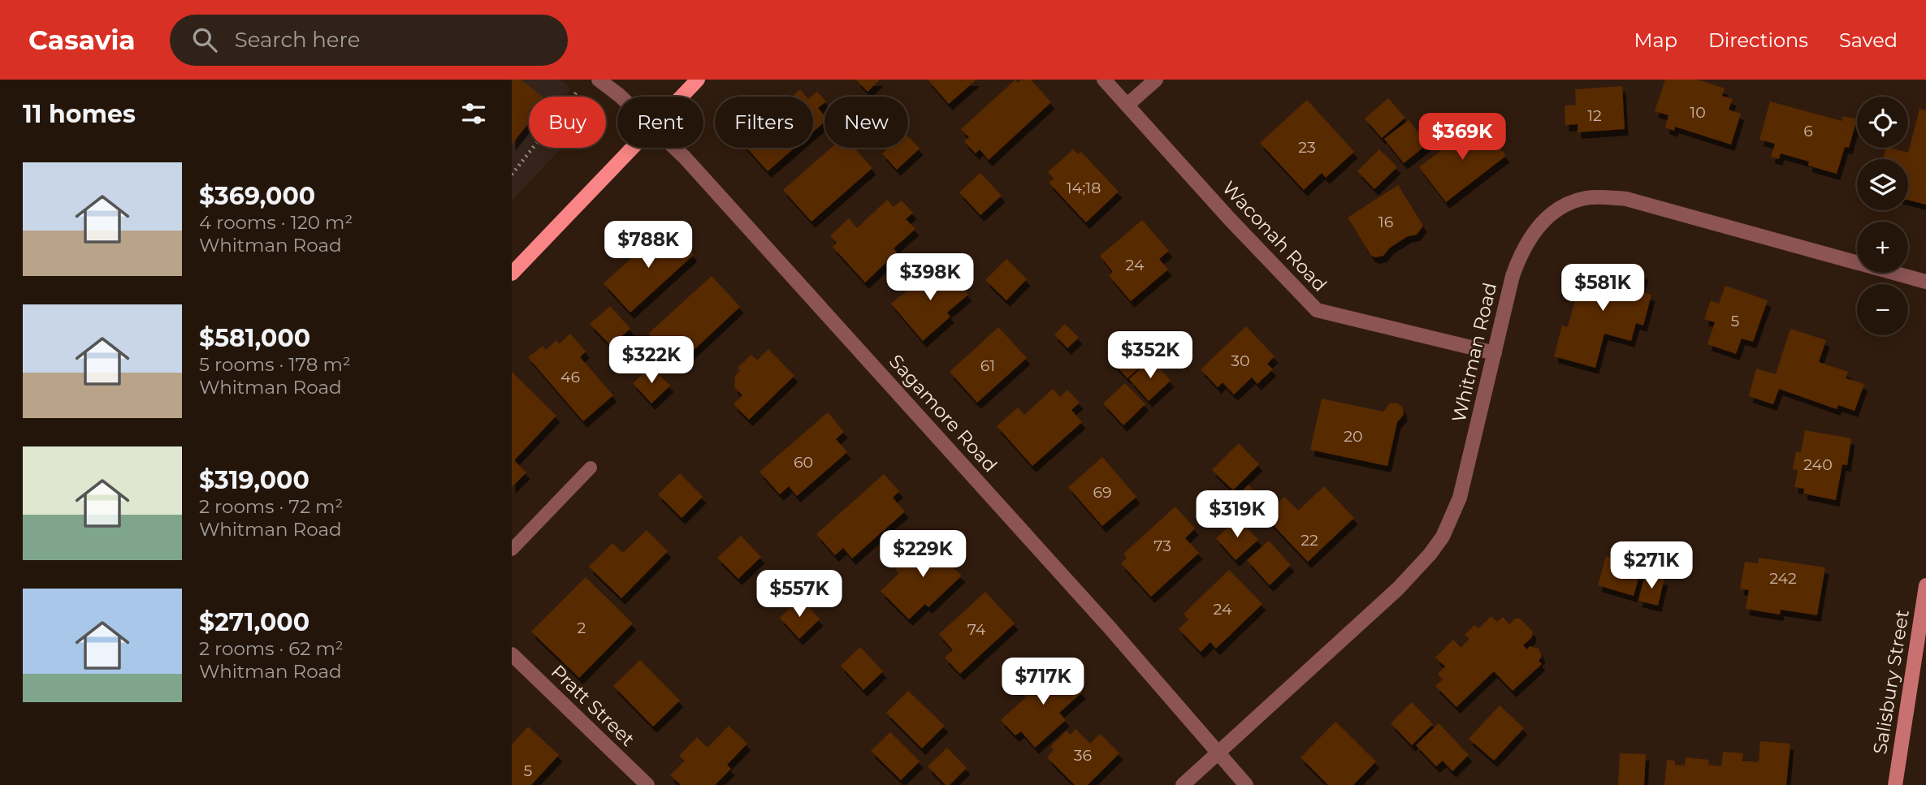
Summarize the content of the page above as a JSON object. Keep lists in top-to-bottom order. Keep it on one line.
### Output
{"streets":{"main road":["Salisbury Street"],"street":["Waconah Road","Whitman Road","Sagamore Road","Pratt Street"]},"crossings":[["Waconah Road","Whitman Road"],["Whitman Road","Sagamore Road"]],"house_numbers":["10","12","6","23","14;18","16","24","5","30","61","46","20","60","240","69","22","73","242","24","2","74","36","5"],"page":{"header":"Casavia","search":"Search here","nav":["Map","Directions","Saved"],"heading":"11 homes","map_buttons":["+","−"],"chip":["Buy","Rent","Filters","New"],"price":["$369K","$788K","$398K","$581K","$352K","$322K","$319K","$229K","$271K","$557K","$717K"],"list":[{"name":"$369,000","note":"4 rooms · 120 m² · Whitman Road"},{"name":"$581,000","note":"5 rooms · 178 m² · Whitman Road"},{"name":"$319,000","note":"2 rooms · 72 m² · Whitman Road"},{"name":"$271,000","note":"2 rooms · 62 m² · Whitman Road"}]}}
